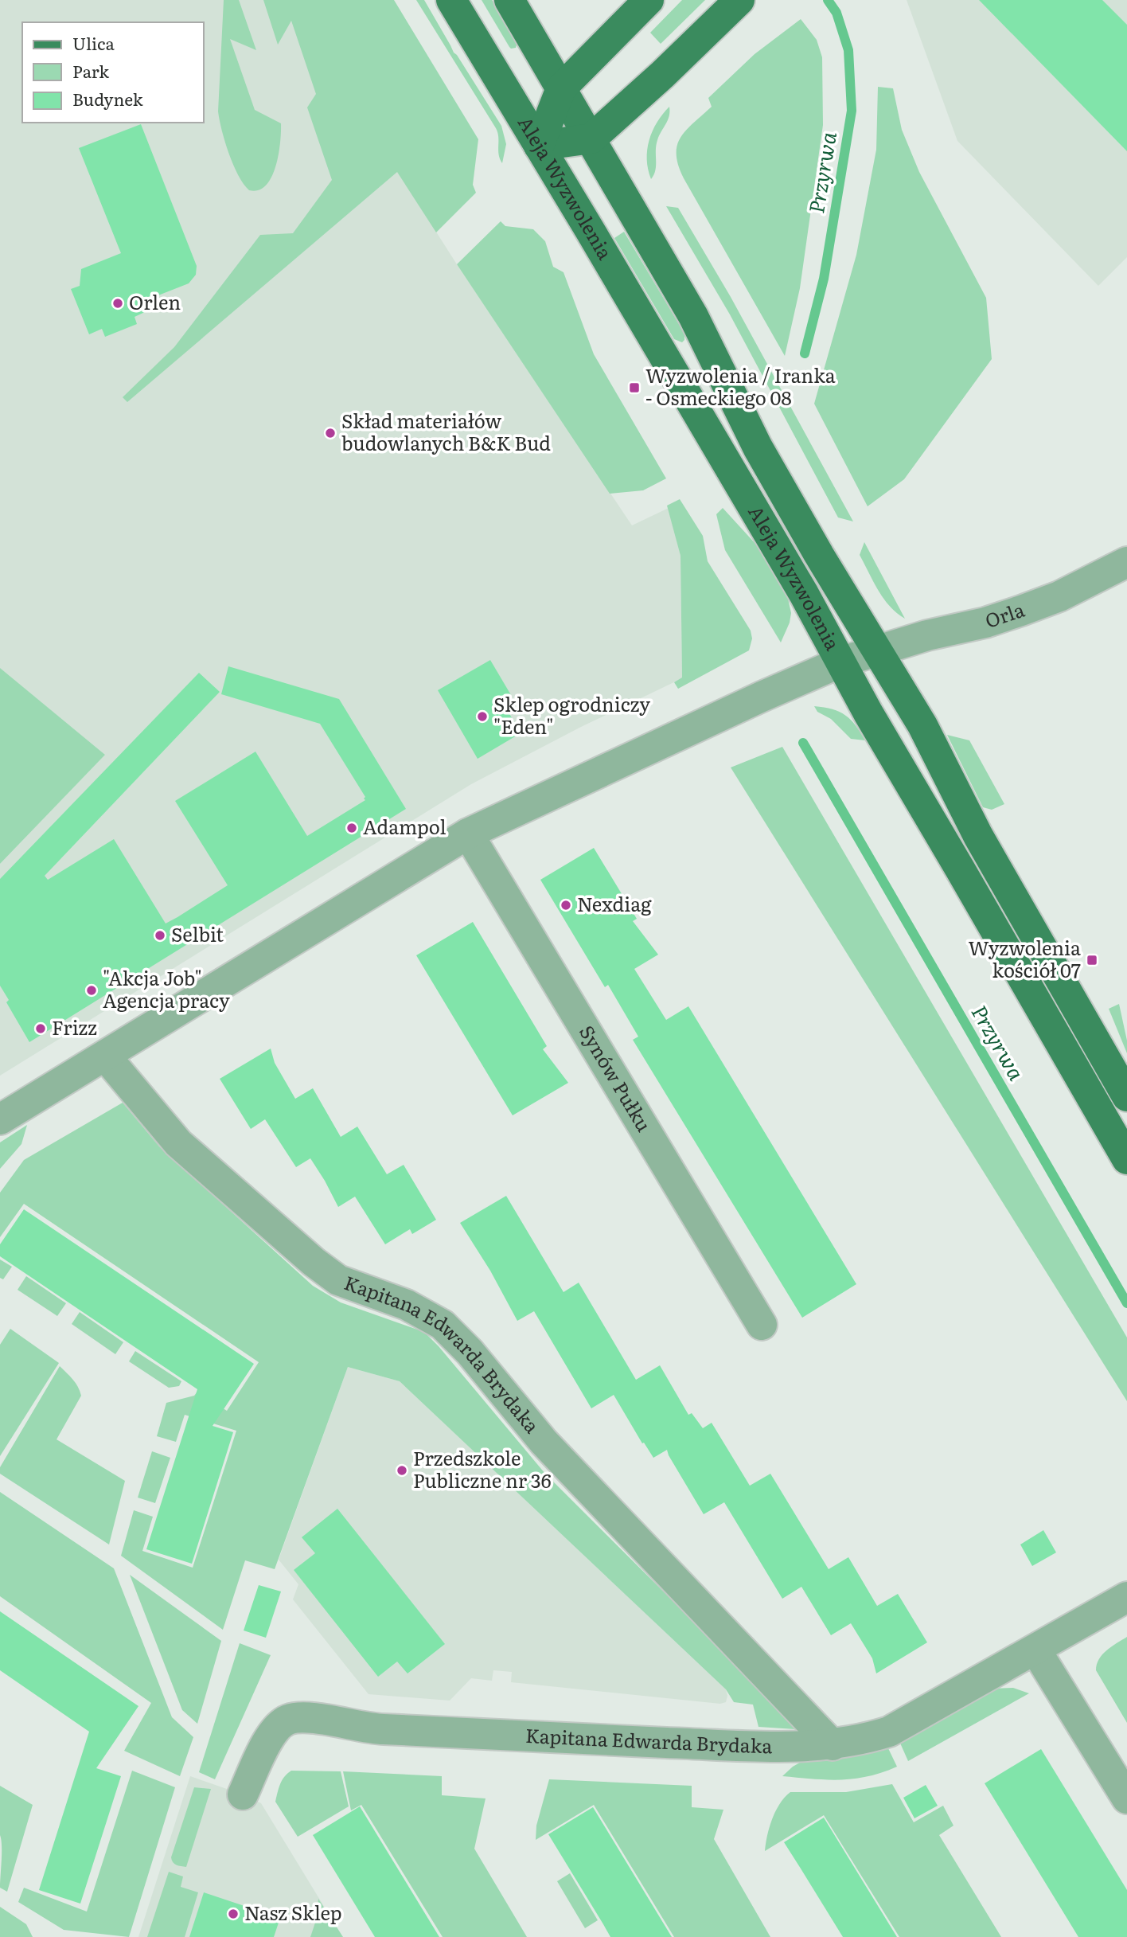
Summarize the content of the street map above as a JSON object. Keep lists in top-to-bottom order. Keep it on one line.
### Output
{"streets":{"main road":["Aleja Wyzwolenia"],"street":["Orla","Synów Pułku","Kapitana Edwarda Brydaka"]},"crossings":[["Aleja Wyzwolenia","Orla"],["Orla","Synów Pułku"],["Orla","Kapitana Edwarda Brydaka"]],"water":["Przyrwa"],"places":{"other":["Orlen","Skład materiałów budowlanych B&K Bud","Sklep ogrodniczy \"Eden\"","Adampol","Nexdiag","Selbit","\"Akcja Job\" Agencja pracy","Frizz","Przedszkole Publiczne nr 36","Nasz Sklep"],"transit":["Wyzwolenia / Iranka - Osmeckiego 08","Wyzwolenia kościół 07"]},"legend":["Ulica","Park","Budynek"]}
